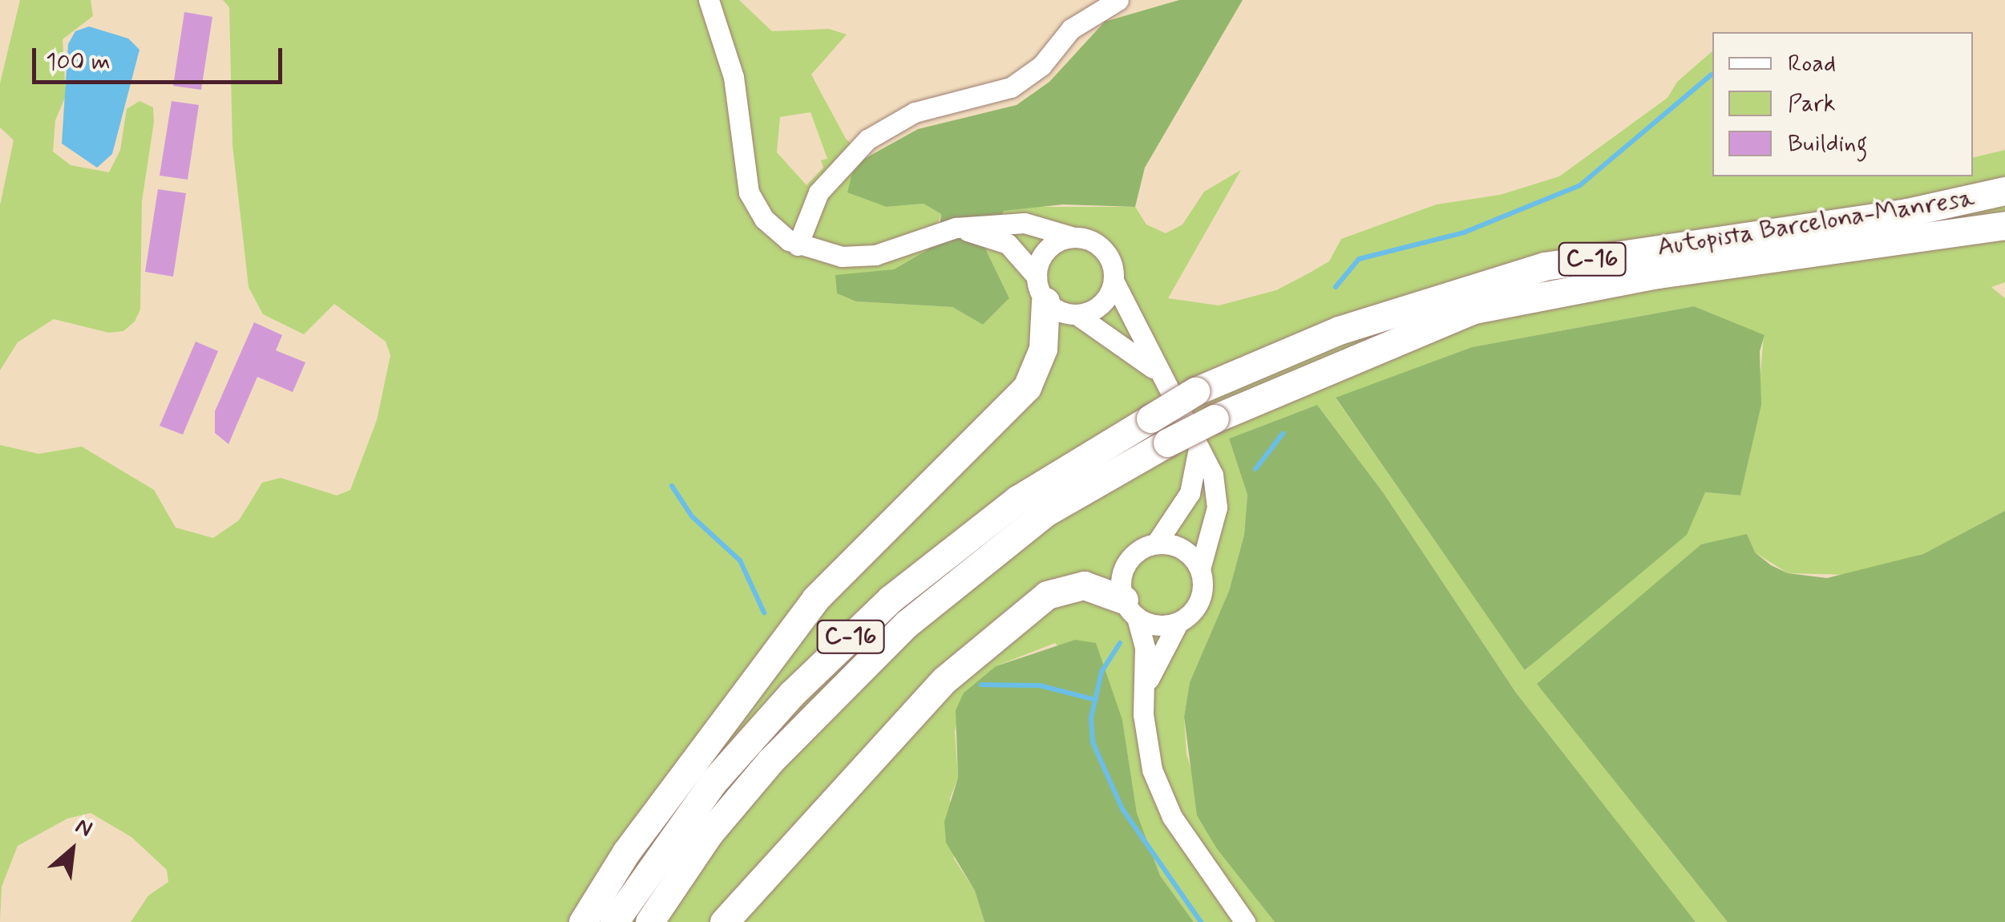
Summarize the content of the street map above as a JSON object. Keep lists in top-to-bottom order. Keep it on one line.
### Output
{"streets":{"highway":["Autopista Barcelona-Manresa","C-16"]},"legend":["Road","Park","Building"],"scale_bar":"100 m","north":"top right"}
